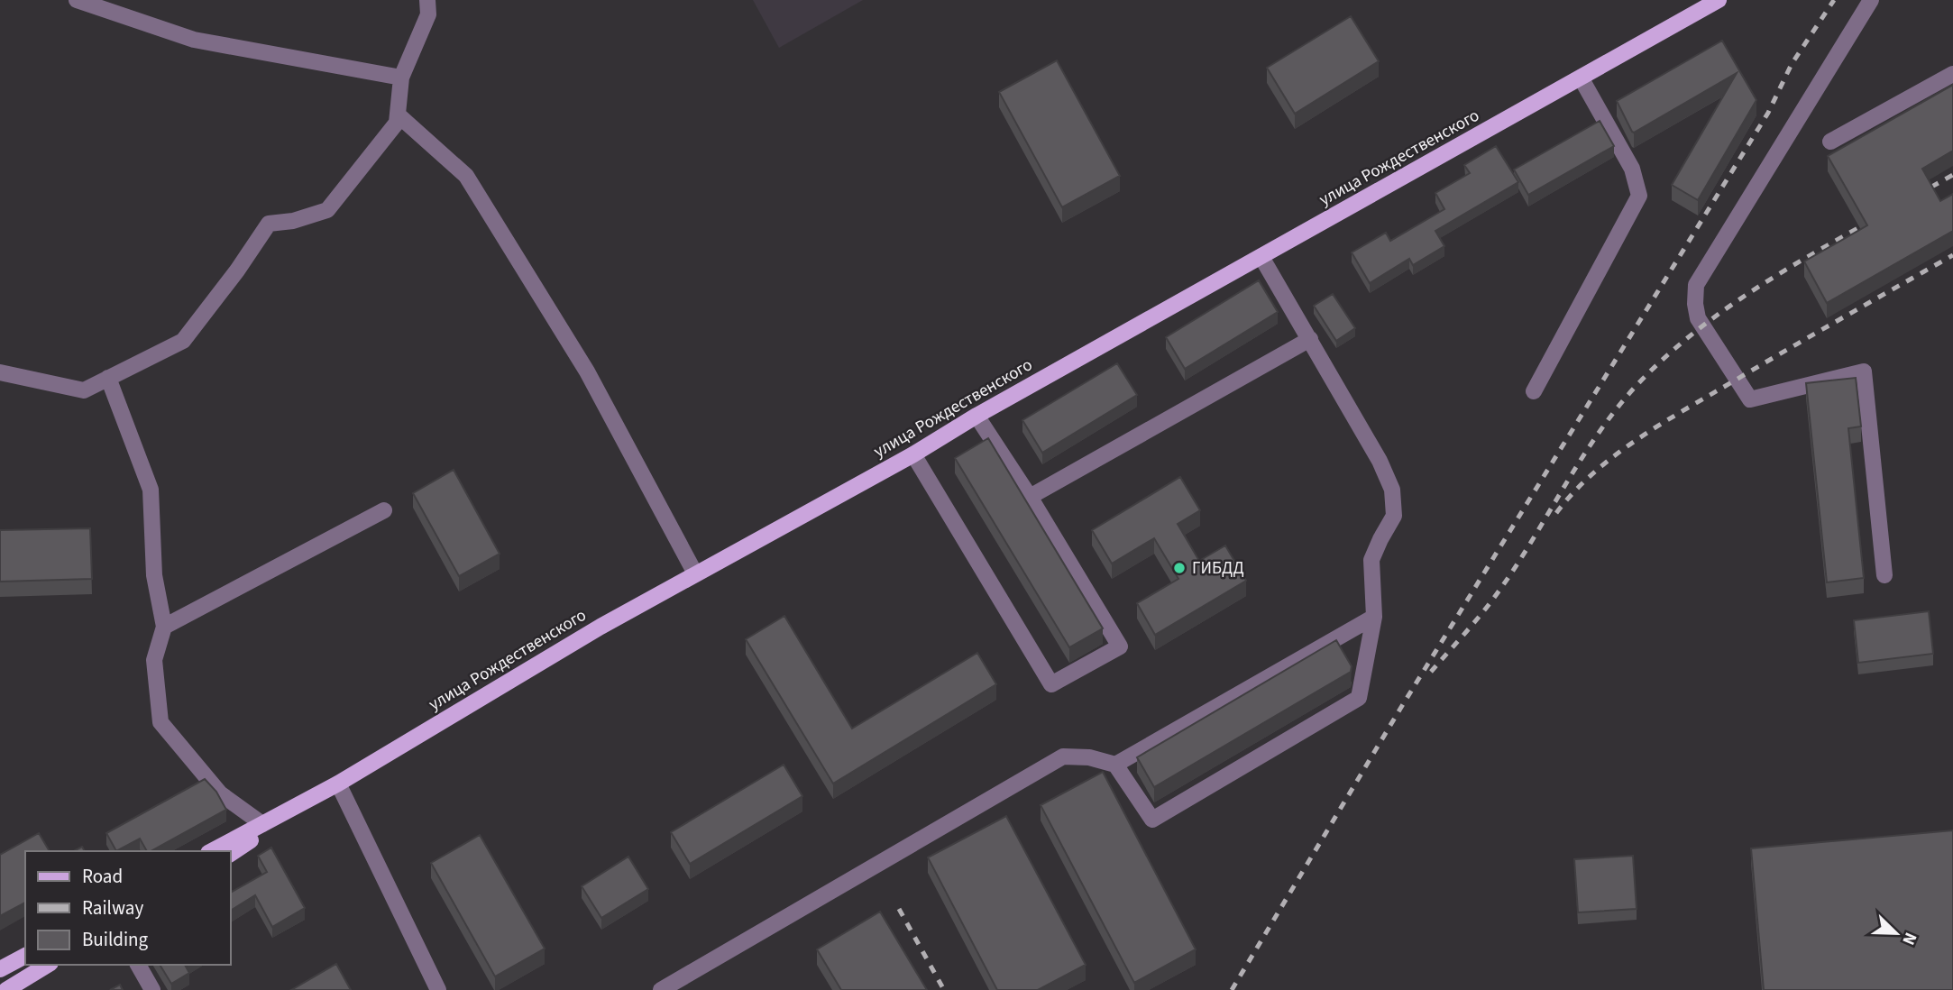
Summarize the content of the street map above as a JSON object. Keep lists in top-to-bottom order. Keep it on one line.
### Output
{"streets":{"main road":["улица Рождественского"]},"places":["ГИБДД"],"legend":["Road","Railway","Building"],"north":"bottom right"}
